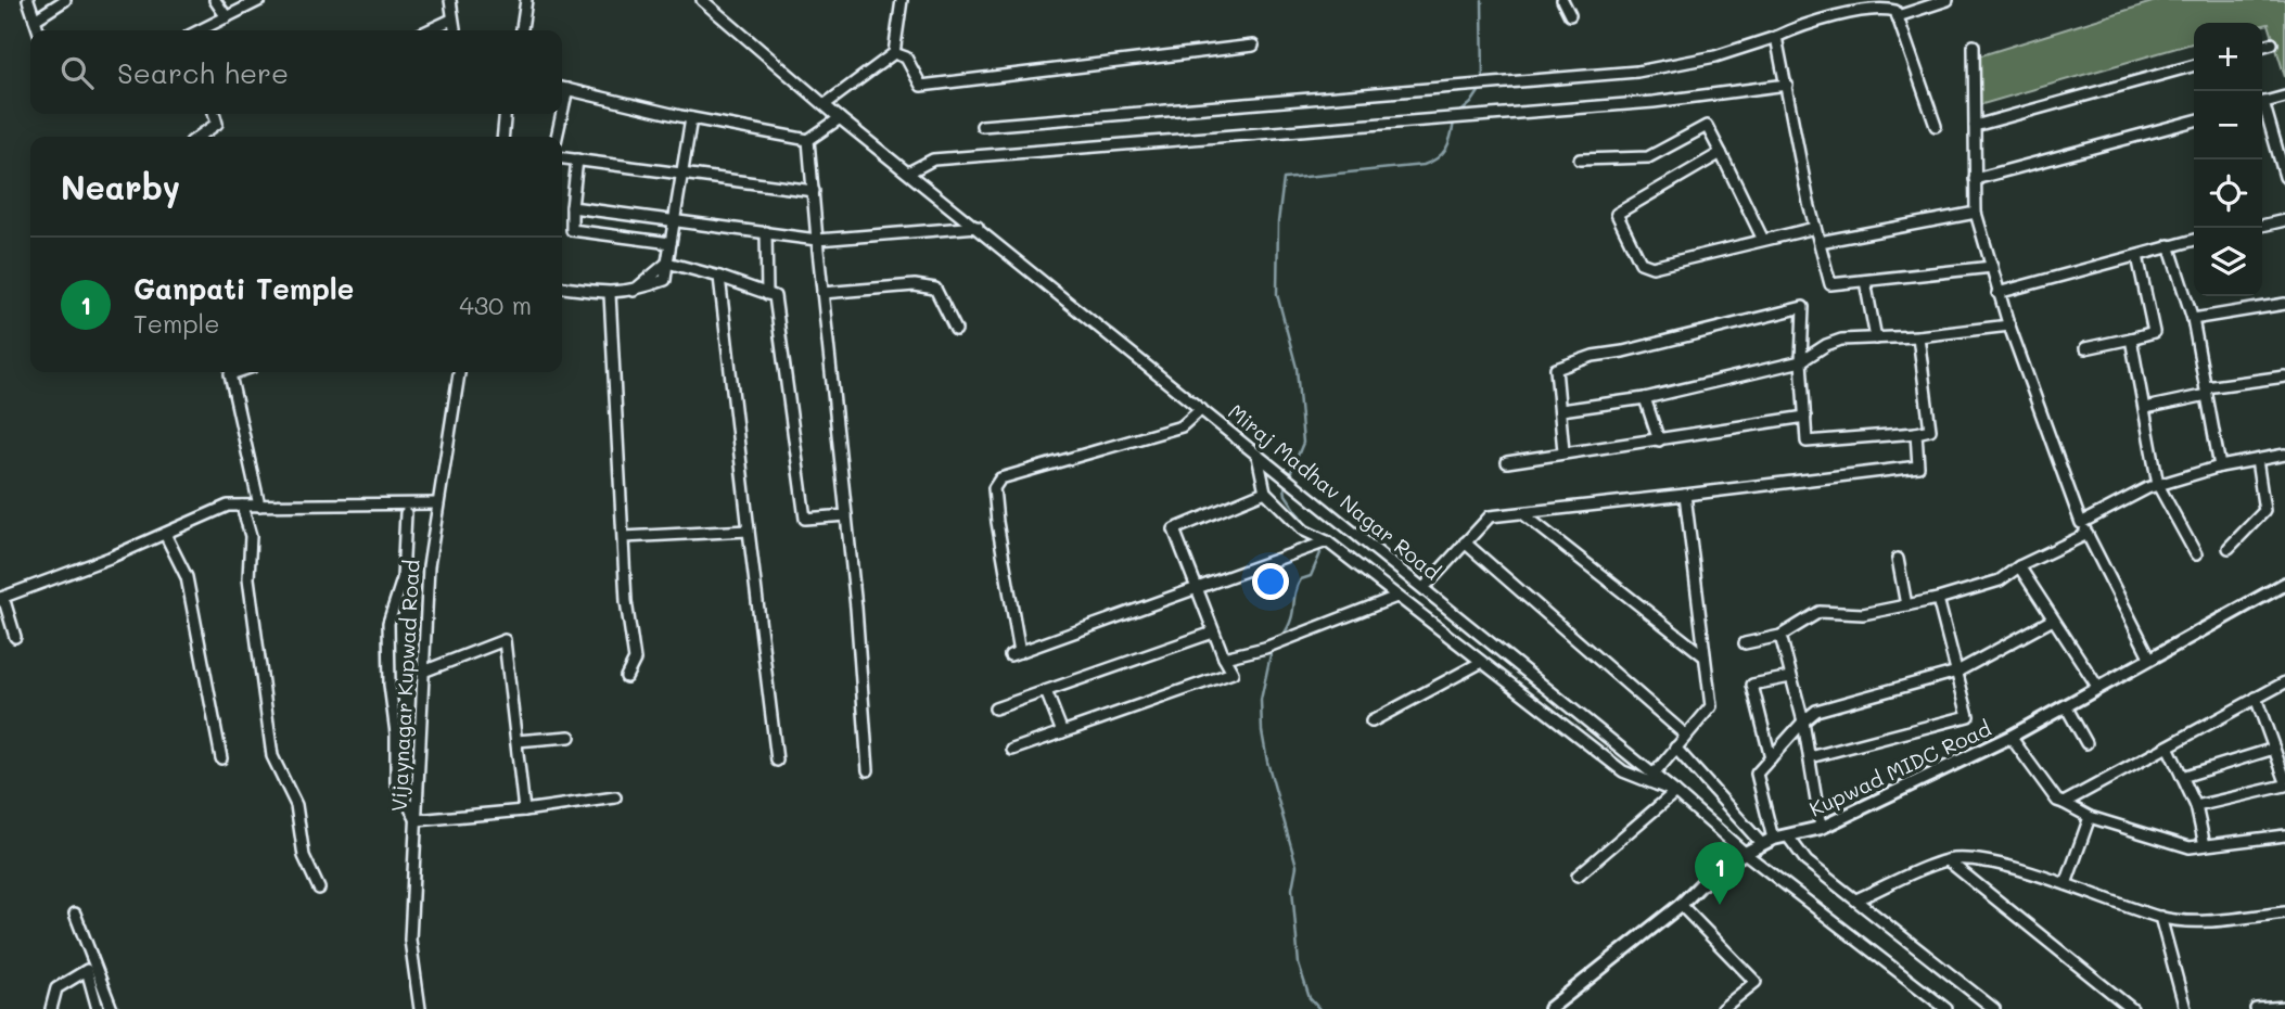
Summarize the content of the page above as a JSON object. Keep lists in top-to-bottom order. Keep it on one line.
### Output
{"streets":{"main road":["Kupwad MIDC Road"],"street":["Miraj Madhav Nagar Road","Vijaynagar Kupwad Road"]},"crossings":[["Miraj Madhav Nagar Road","Kupwad MIDC Road"]],"page":{"map_buttons":["+","−"],"search":"Search here","heading":"Nearby","list":[{"mark":"1","name":"Ganpati Temple","note":"Temple","value":"430 m"}],"pins":"1"}}
